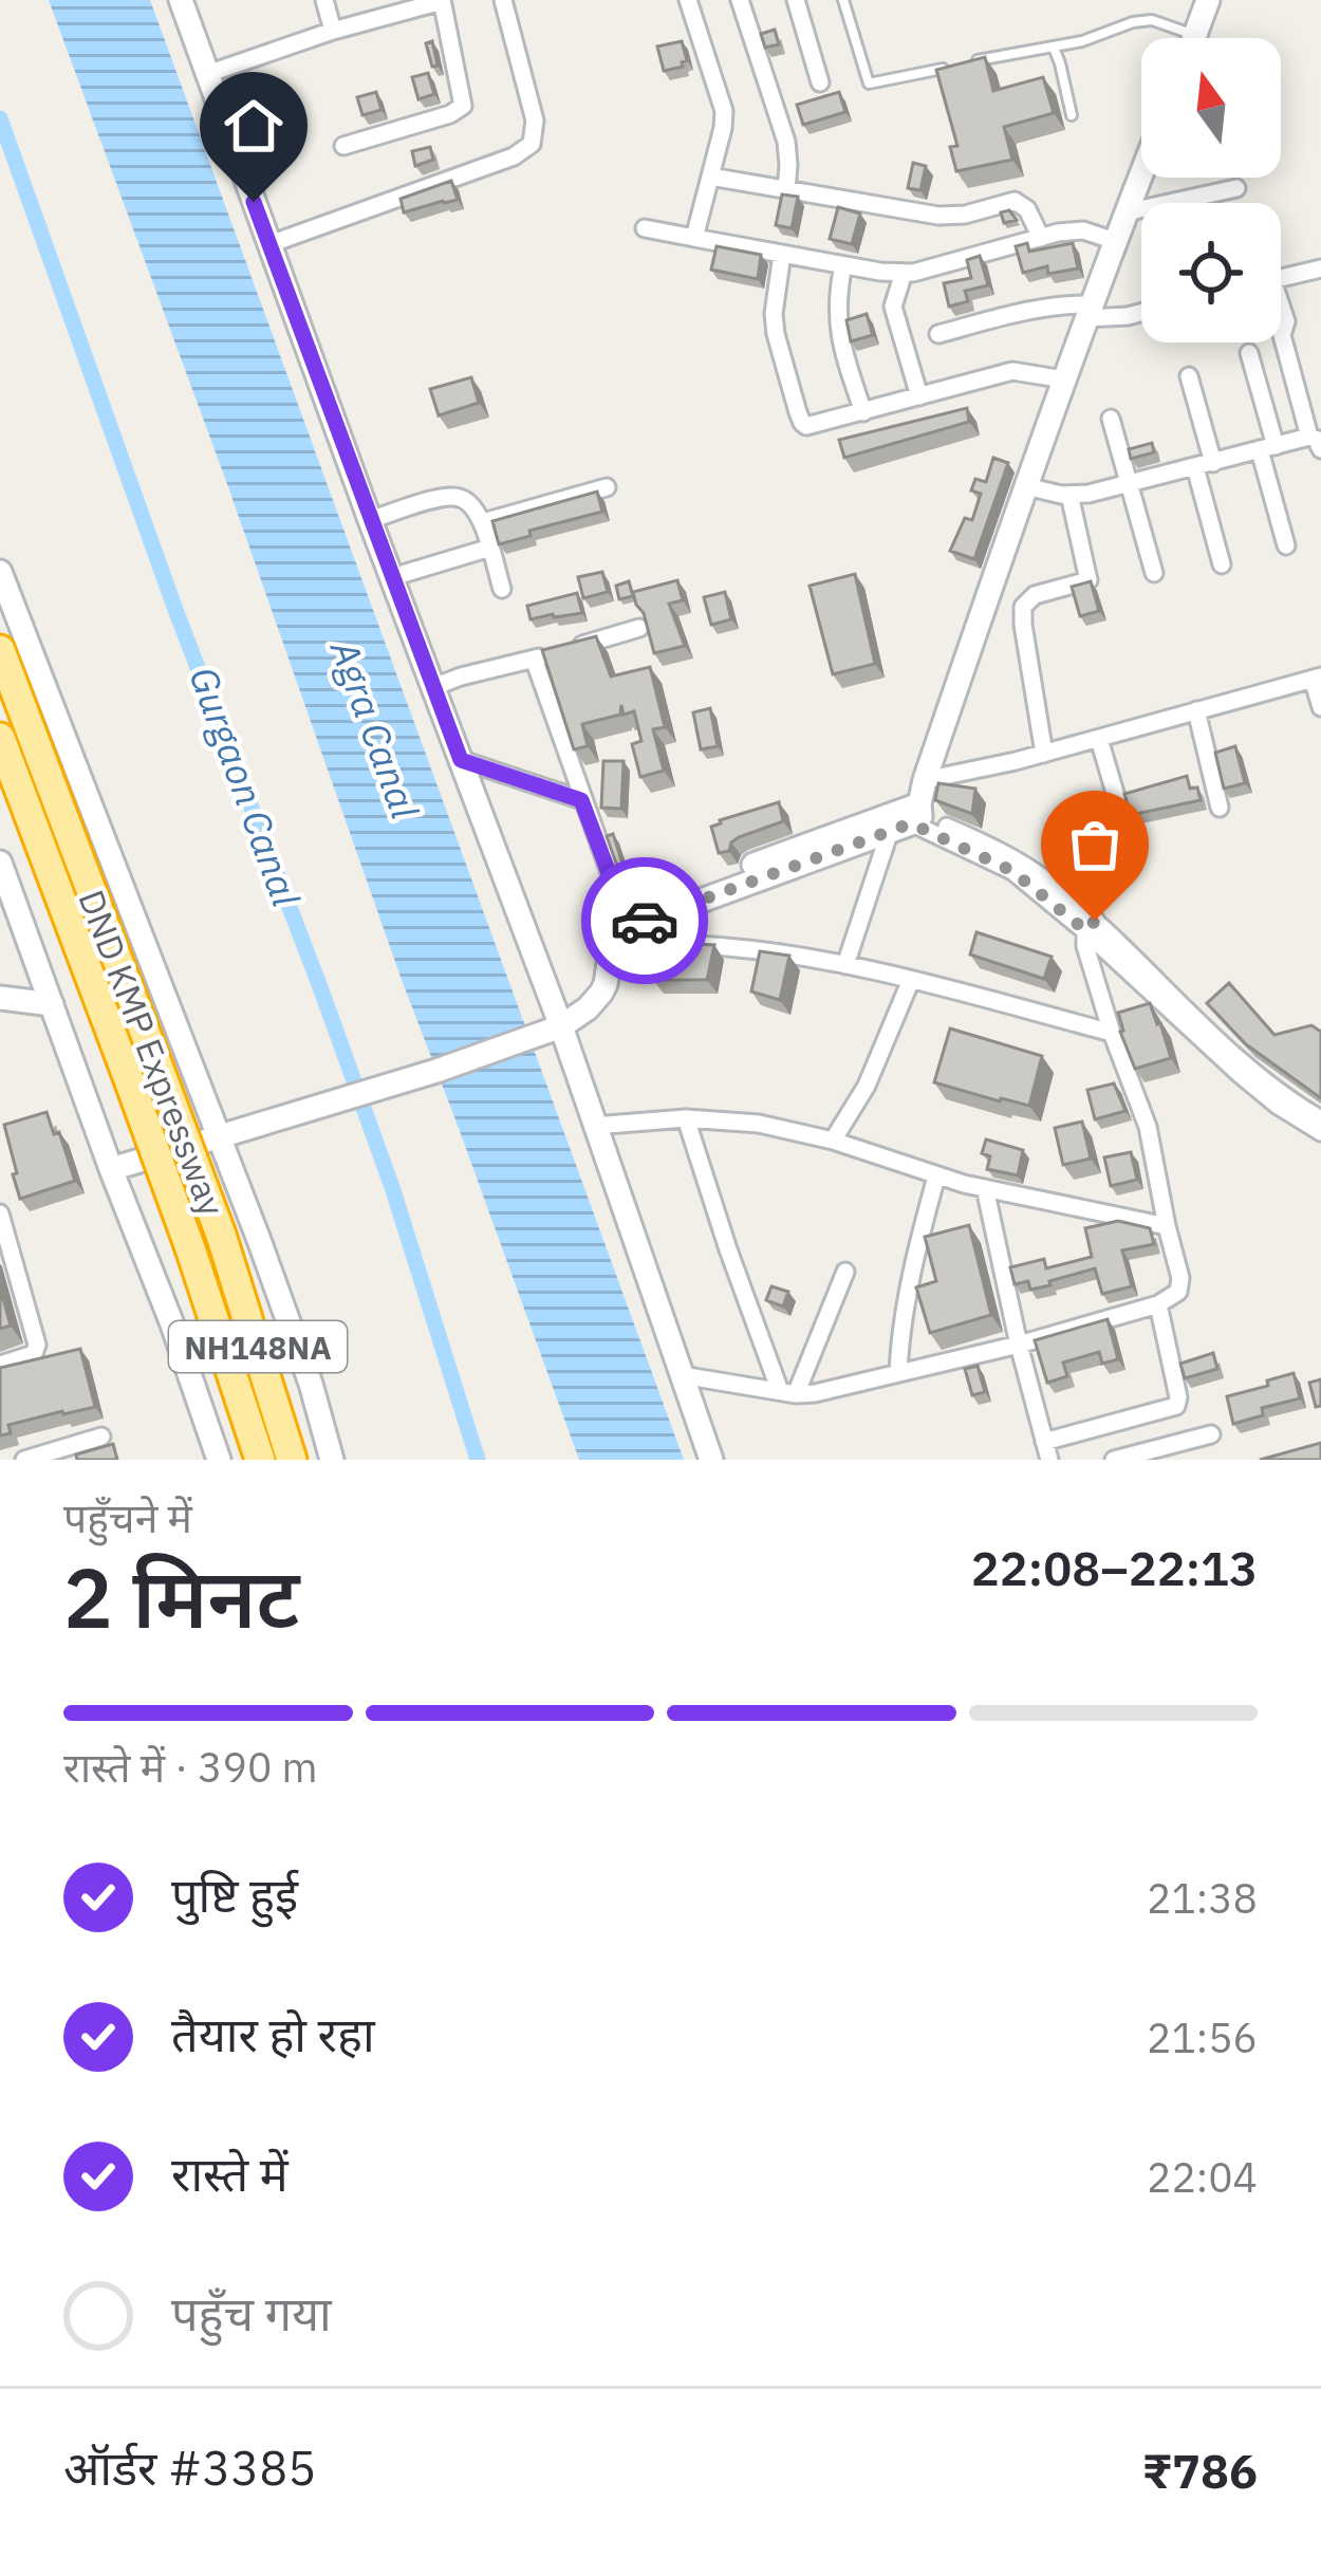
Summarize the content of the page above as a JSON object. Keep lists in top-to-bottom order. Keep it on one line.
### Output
{"streets":{"highway":["DND KMP Expressway","NH148NA"]},"water":["Agra Canal","Gurgaon Canal"],"north":"top","page":{"heading":["2 मिनट","पहुँचने में","22:08–22:13"],"panel":["ऑर्डर #3385","₹786"],"bar":"रास्ते में · 390 m","list":[["पुष्टि हुई","21:38"],["तैयार हो रहा","21:56"],["रास्ते में","22:04"],"पहुँच गया"]}}
